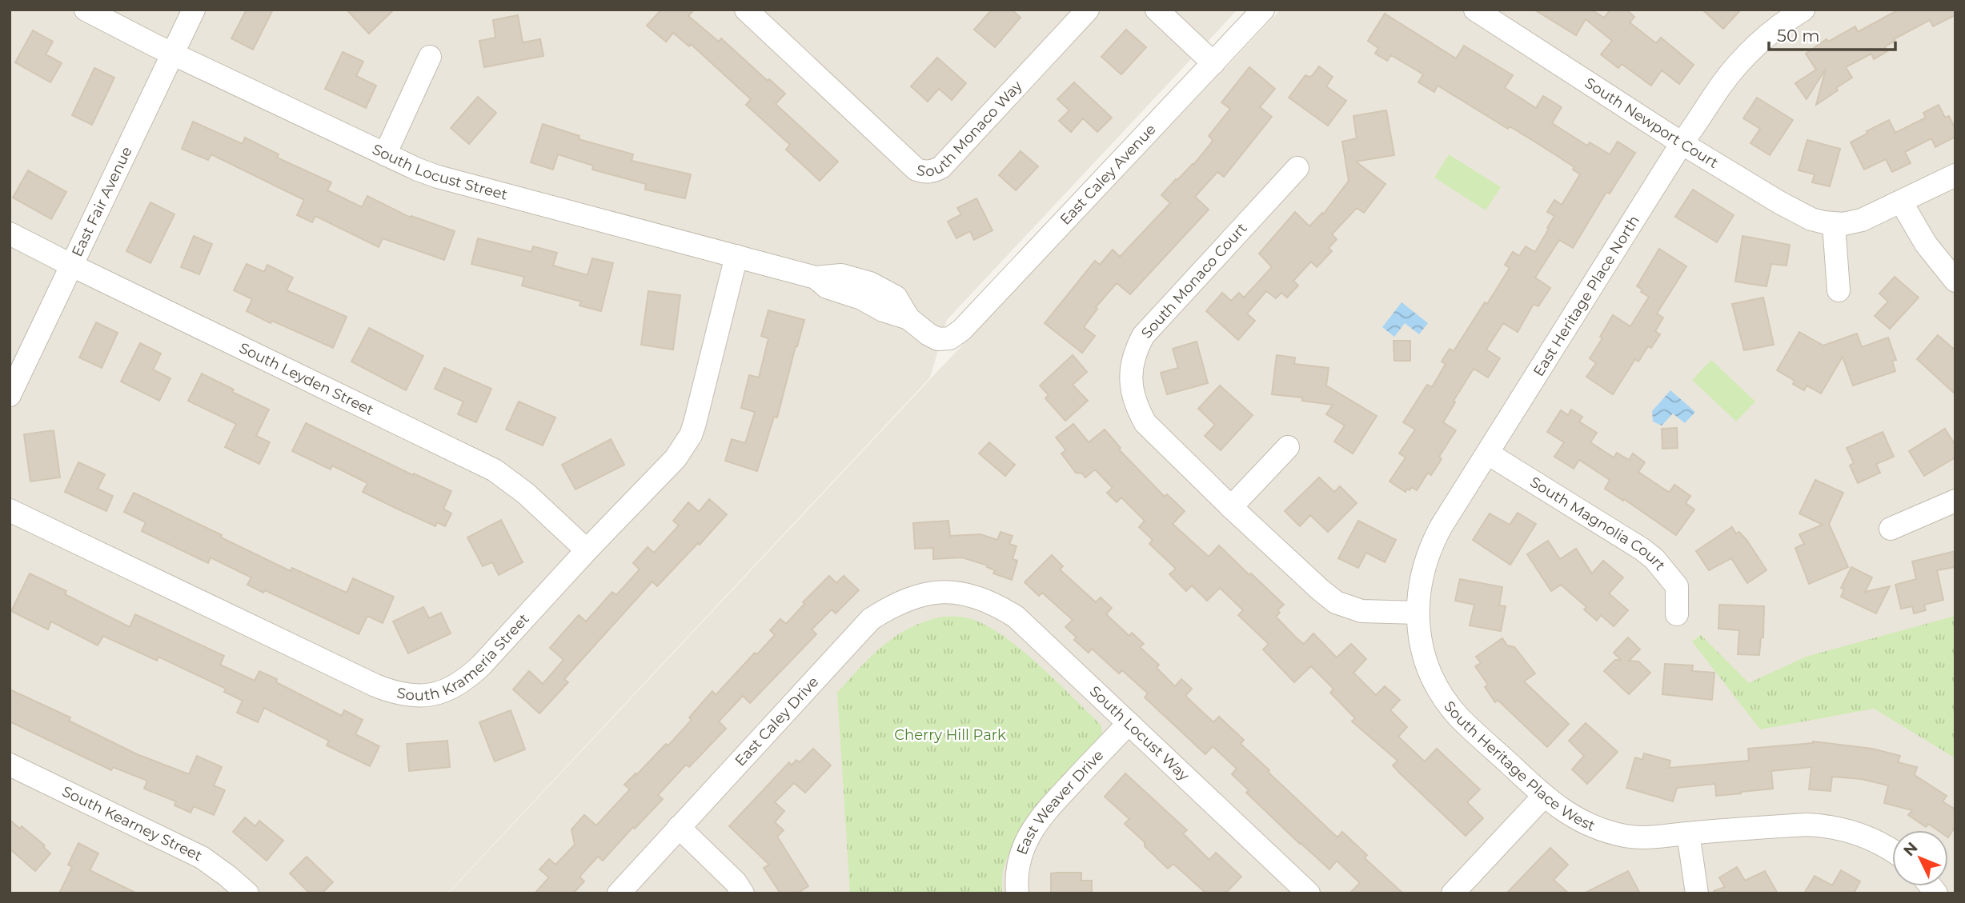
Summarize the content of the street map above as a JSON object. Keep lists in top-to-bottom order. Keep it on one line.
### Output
{"streets":{"street":["South Monaco Way","South Newport Court","South Locust Street","East Caley Avenue","East Fair Avenue","South Monaco Court","East Heritage Place North","South Leyden Street","South Magnolia Court","South Krameria Street","East Caley Drive","South Locust Way","South Heritage Place West","East Weaver Drive","South Kearney Street"]},"crossings":[["South Newport Court","East Heritage Place North"],["South Locust Street","East Caley Avenue"],["South Locust Street","East Fair Avenue"],["South Locust Street","South Krameria Street"],["East Fair Avenue","South Leyden Street"],["South Monaco Court","East Heritage Place North"],["South Monaco Court","South Heritage Place West"],["East Heritage Place North","South Magnolia Court"],["East Heritage Place North","South Heritage Place West"],["South Leyden Street","South Krameria Street"],["East Caley Drive","South Locust Way"],["South Locust Way","East Weaver Drive"]],"parks":["Cherry Hill Park"],"scale_bar":"50 m","north":"top left"}
